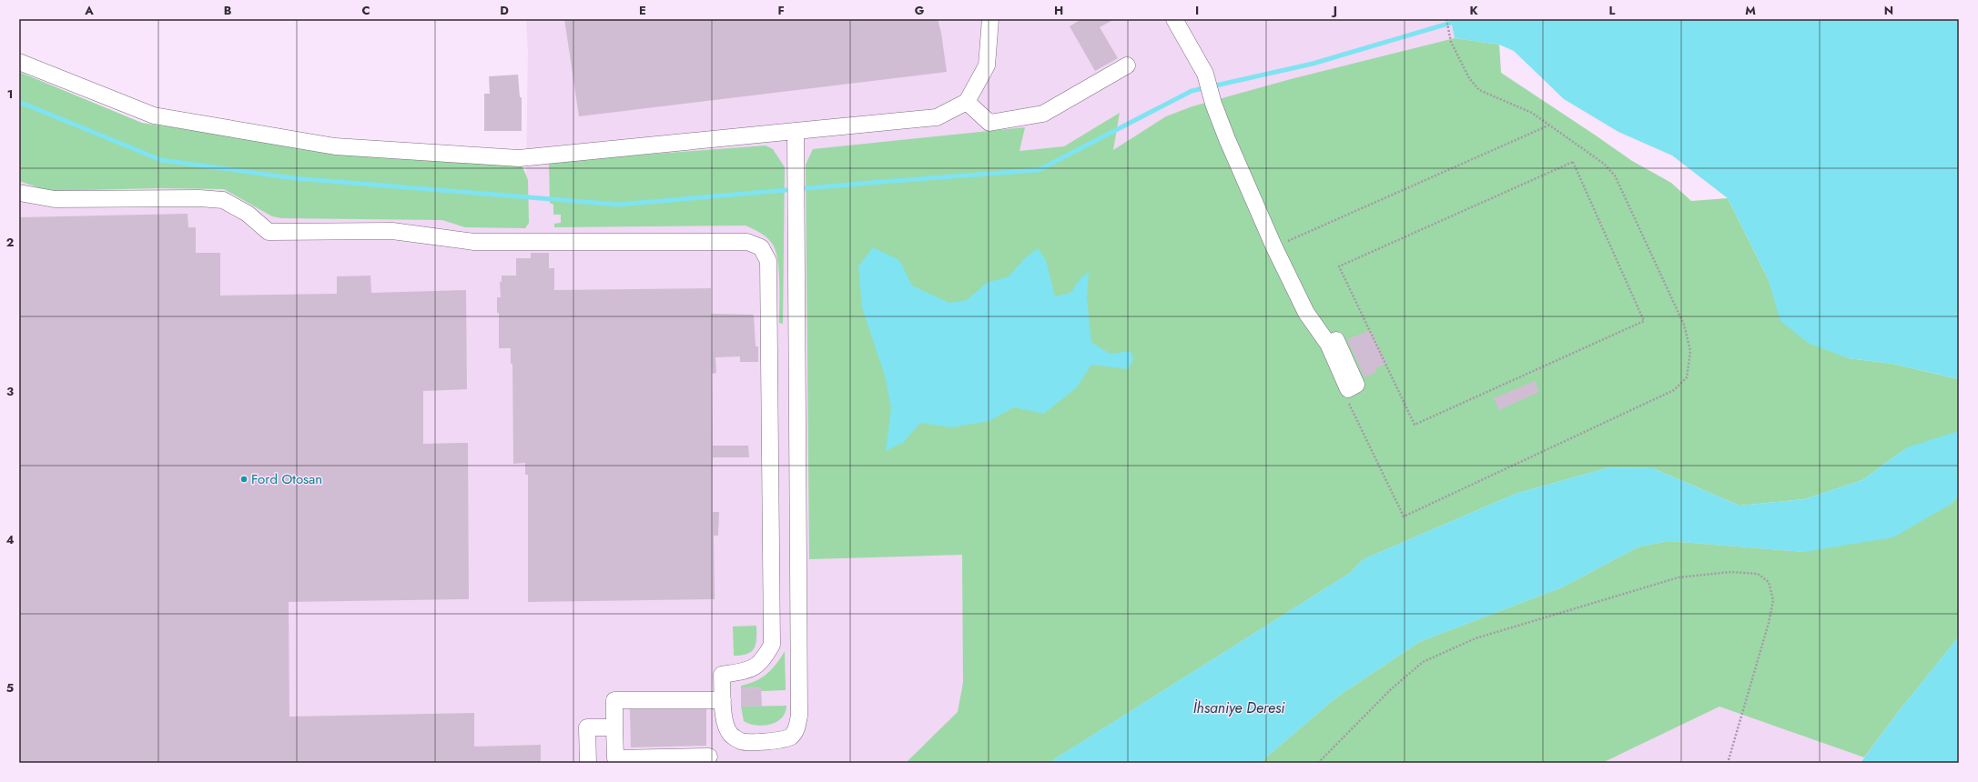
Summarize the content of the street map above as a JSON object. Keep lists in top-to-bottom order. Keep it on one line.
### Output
{"water":["İhsaniye Deresi"],"places":["Ford Otosan"],"grid":{"columns":["A","B","C","D","E","F","G","H","I","J","K","L","M","N"],"rows":["1","2","3","4","5"]}}
